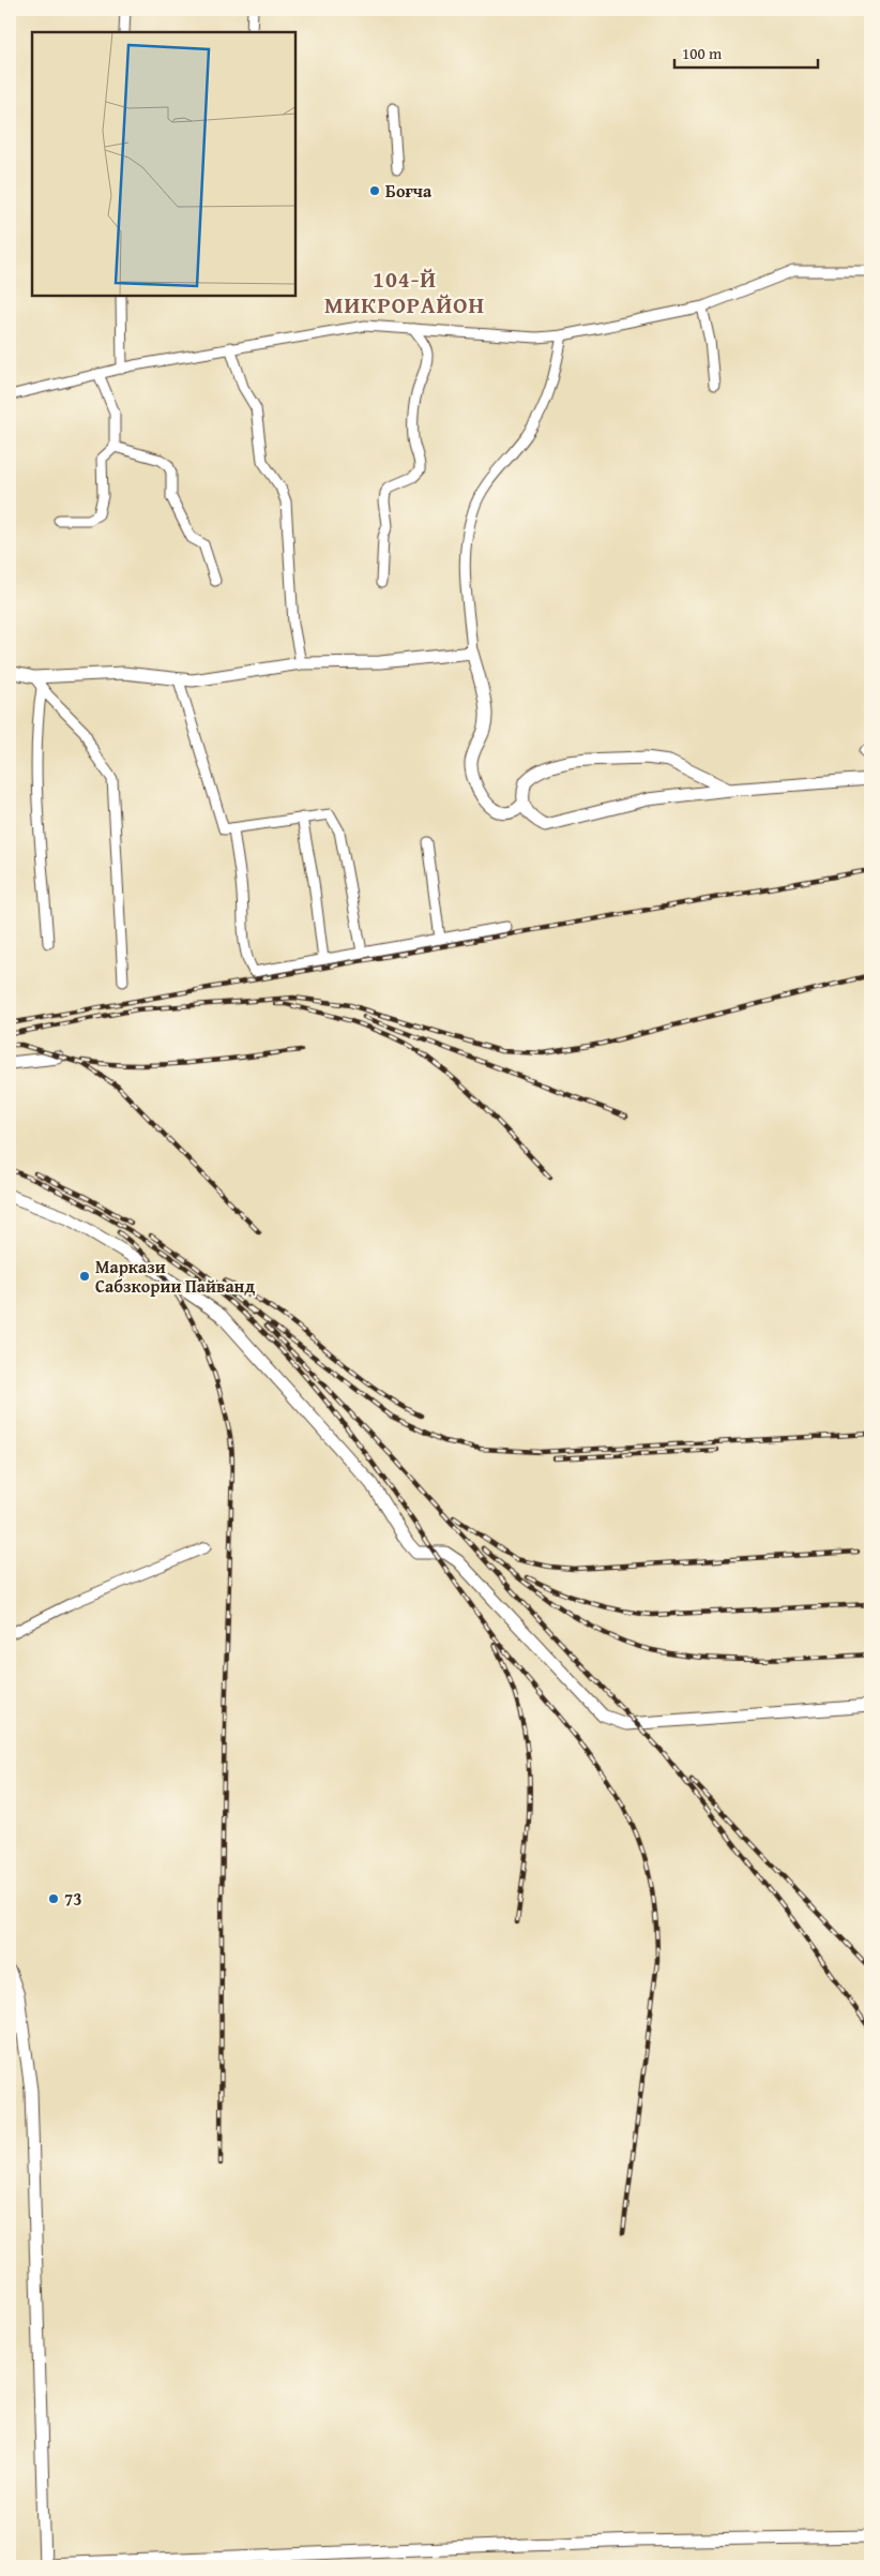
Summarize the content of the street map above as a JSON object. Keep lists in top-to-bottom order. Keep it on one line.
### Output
{"districts":["104-Й МИКРОРАЙОН"],"places":["Боғча","Маркази Сабзкории Пайванд","73"],"scale_bar":"100 m"}
